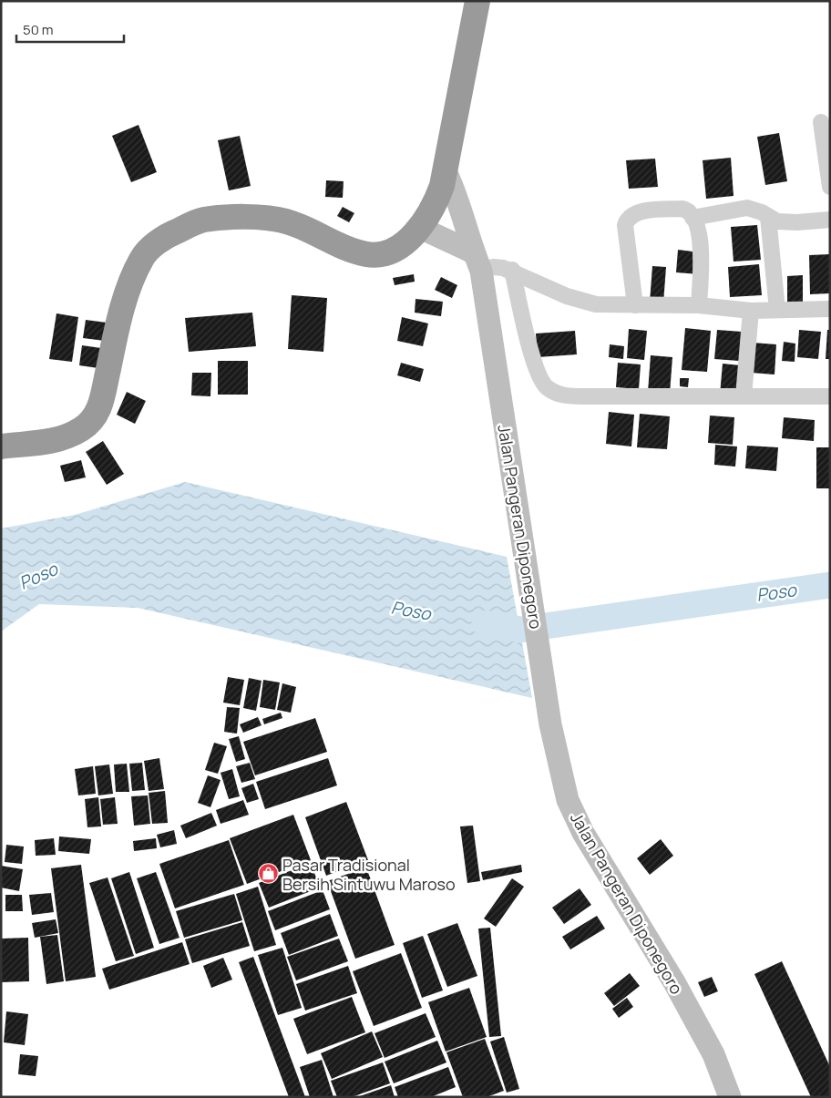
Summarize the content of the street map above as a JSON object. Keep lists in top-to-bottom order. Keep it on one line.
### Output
{"streets":{"street":["Jalan Pangeran Diponegoro"]},"water":["Poso"],"places":{"shop":["Pasar Tradisional Bersih Sintuwu Maroso"]},"scale_bar":"50 m"}
